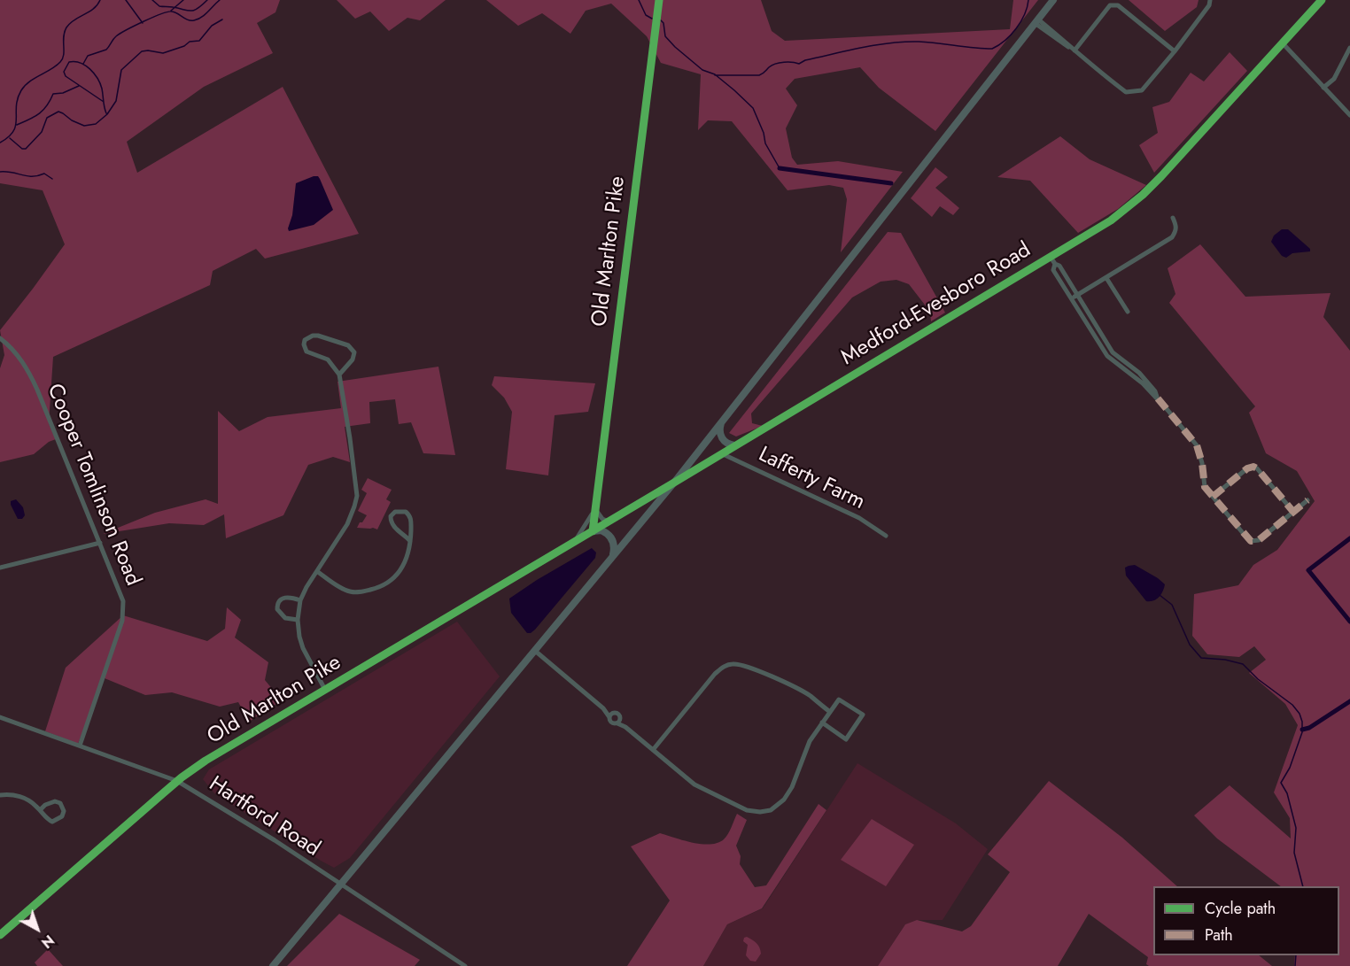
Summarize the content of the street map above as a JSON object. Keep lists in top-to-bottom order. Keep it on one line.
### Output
{"streets":{"street":["Old Marlton Pike","Medford-Evesboro Road","Lafferty Farm","Cooper Tomlinson Road","Hartford Road"]},"crossings":[["Old Marlton Pike","Medford-Evesboro Road"],["Old Marlton Pike","Hartford Road"],["Medford-Evesboro Road","Lafferty Farm"],["Cooper Tomlinson Road","Hartford Road"]],"legend":["Cycle path","Path"],"north":"bottom right"}
